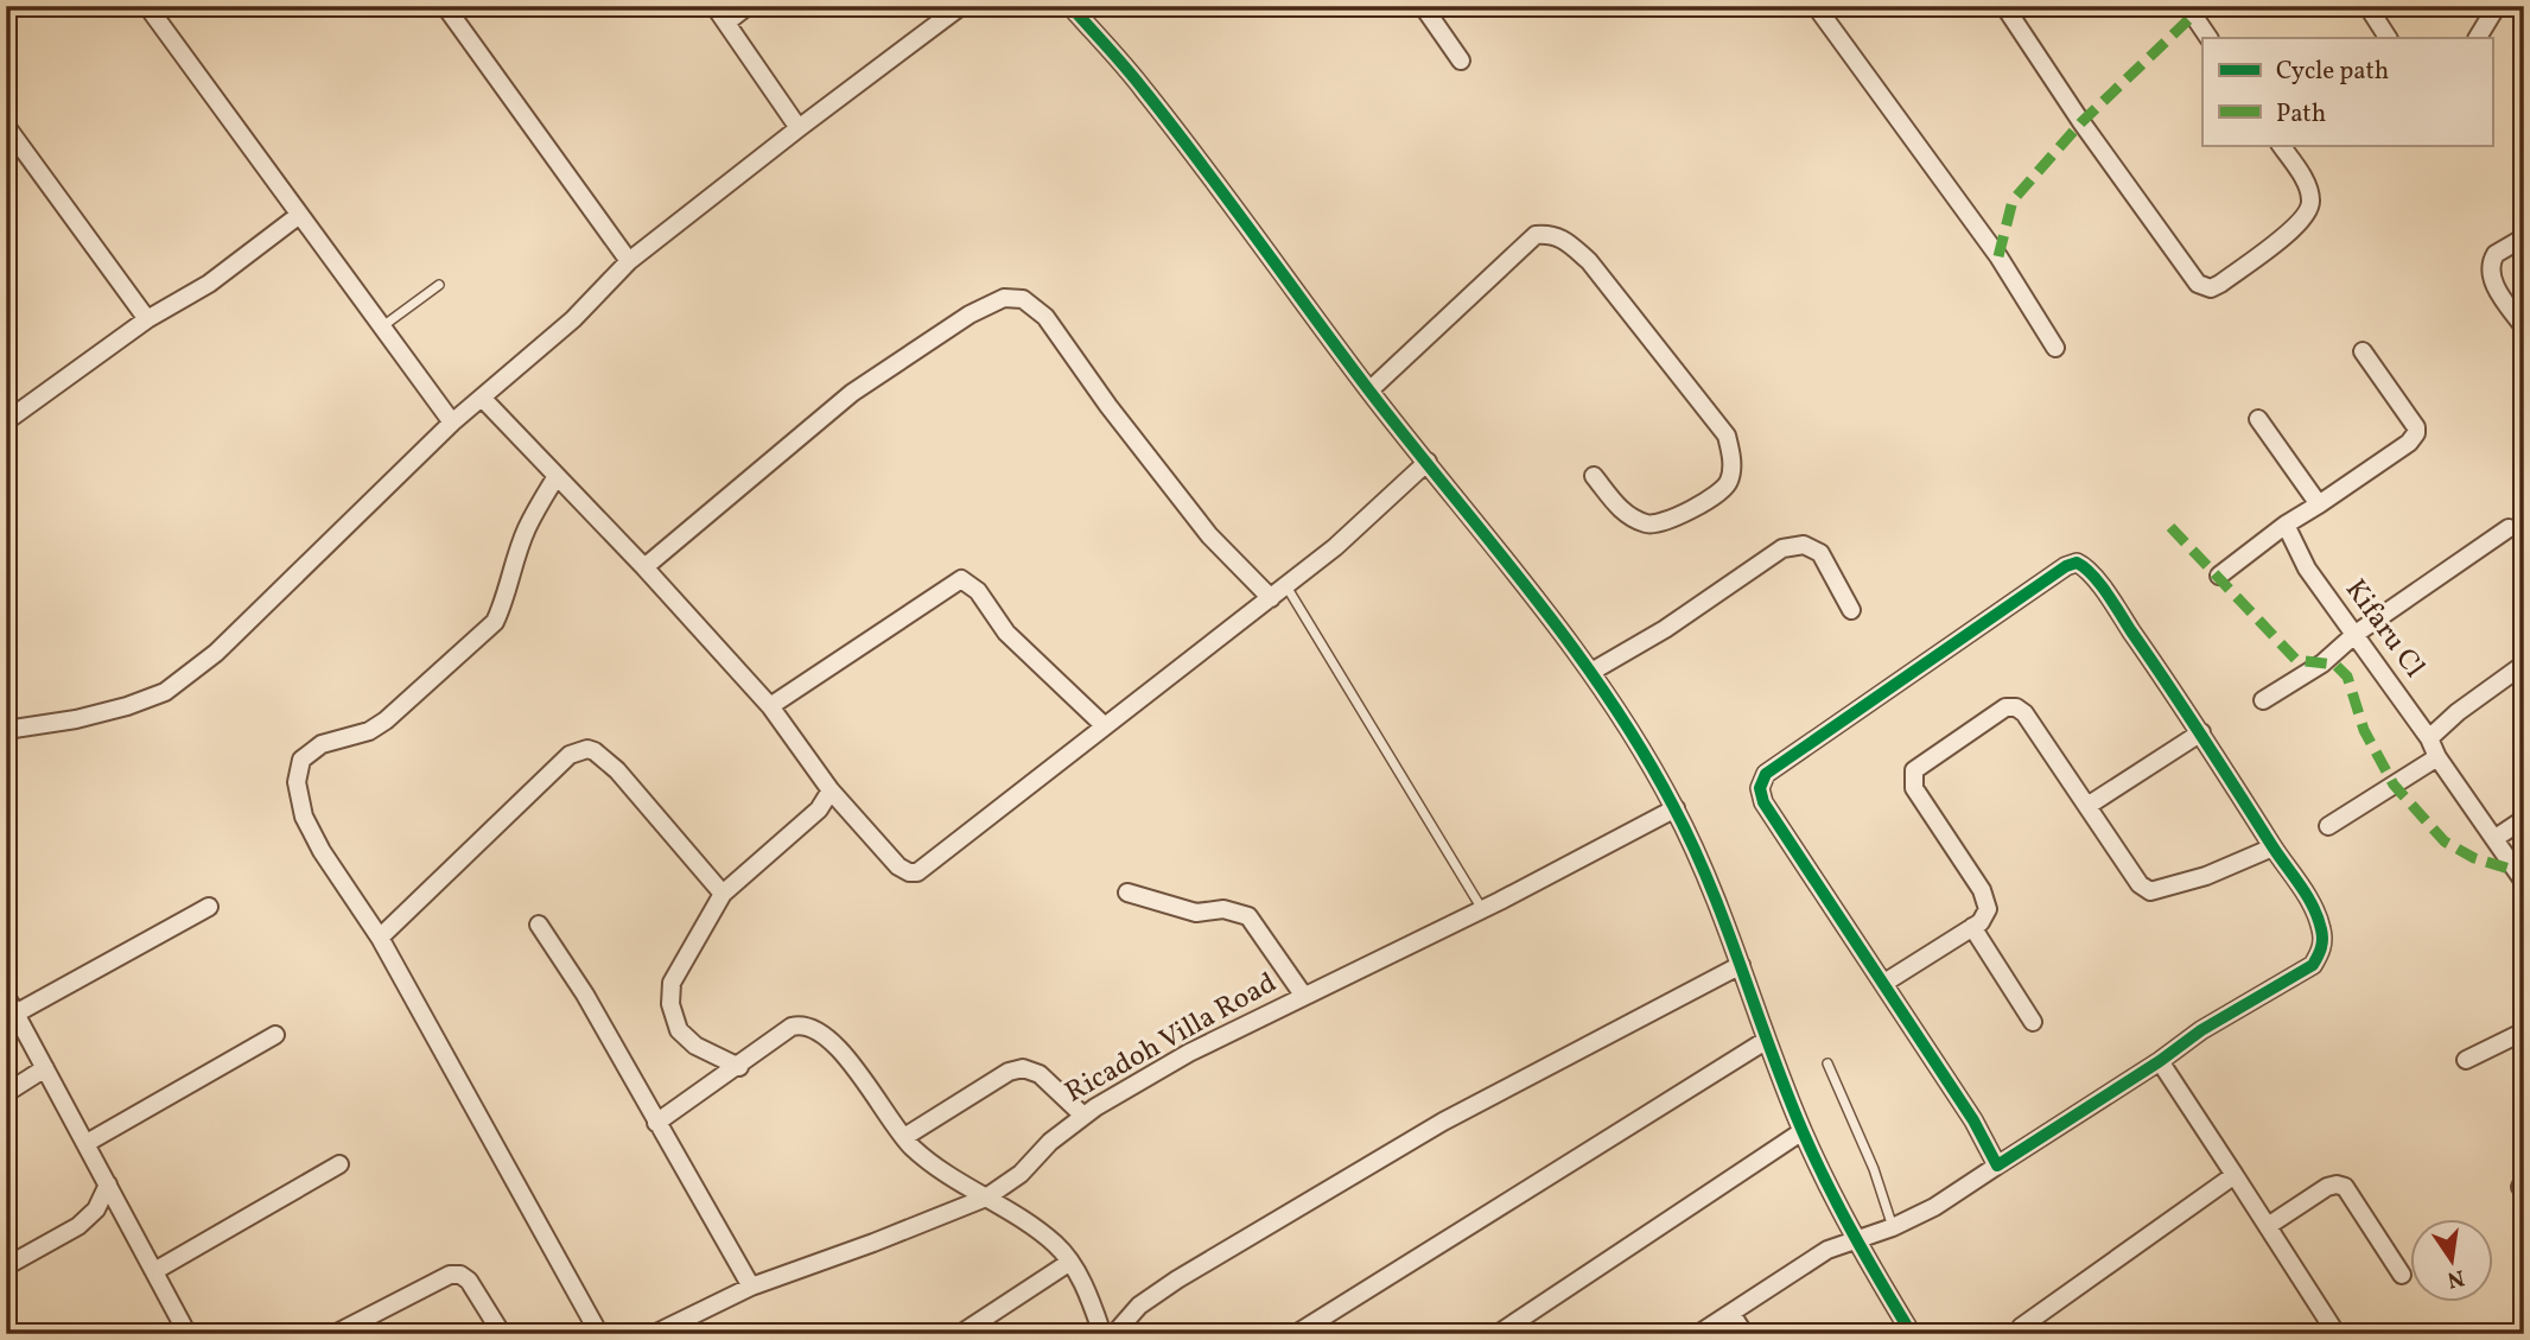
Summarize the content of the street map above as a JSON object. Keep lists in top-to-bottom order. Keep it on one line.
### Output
{"streets":{"street":["Kifaru Cl","Ricadoh Villa Road"]},"legend":["Cycle path","Path"],"north":"bottom"}
